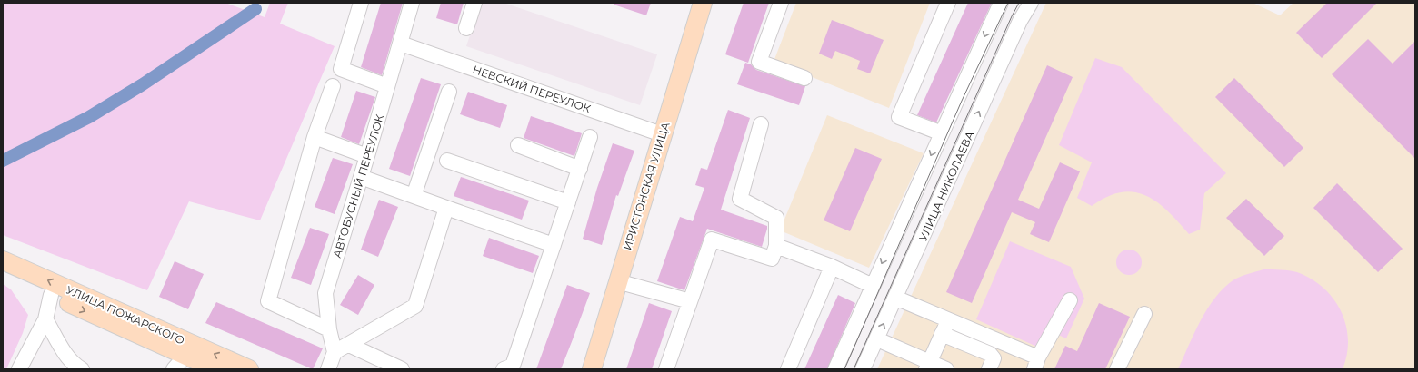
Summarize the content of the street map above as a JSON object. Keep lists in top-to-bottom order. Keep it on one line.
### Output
{"streets":{"main road":["ИРИСТОНСКАЯ УЛИЦА","УЛИЦА ПОЖАРСКОГО"],"street":["НЕВСКИЙ ПЕРЕУЛОК","АВТОБУСНЫЙ ПЕРЕУЛОК","УЛИЦА НИКОЛАЕВА"]},"crossings":[["НЕВСКИЙ ПЕРЕУЛОК","АВТОБУСНЫЙ ПЕРЕУЛОК"],["НЕВСКИЙ ПЕРЕУЛОК","ИРИСТОНСКАЯ УЛИЦА"]]}
